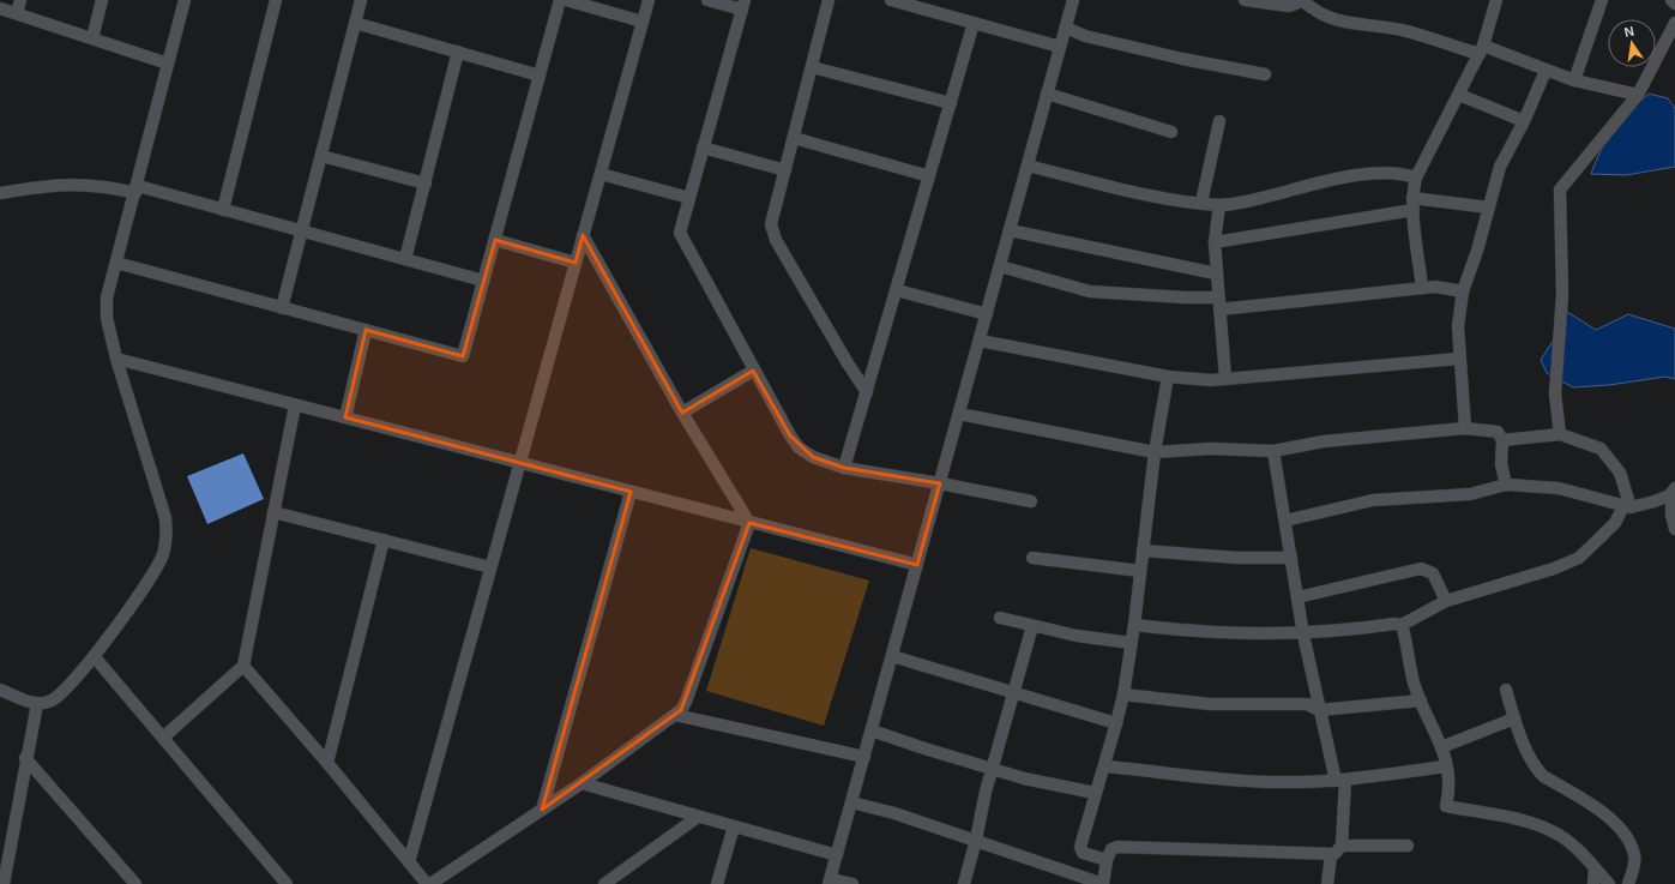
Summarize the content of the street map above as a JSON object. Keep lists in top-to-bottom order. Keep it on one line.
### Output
{"north":"top"}
